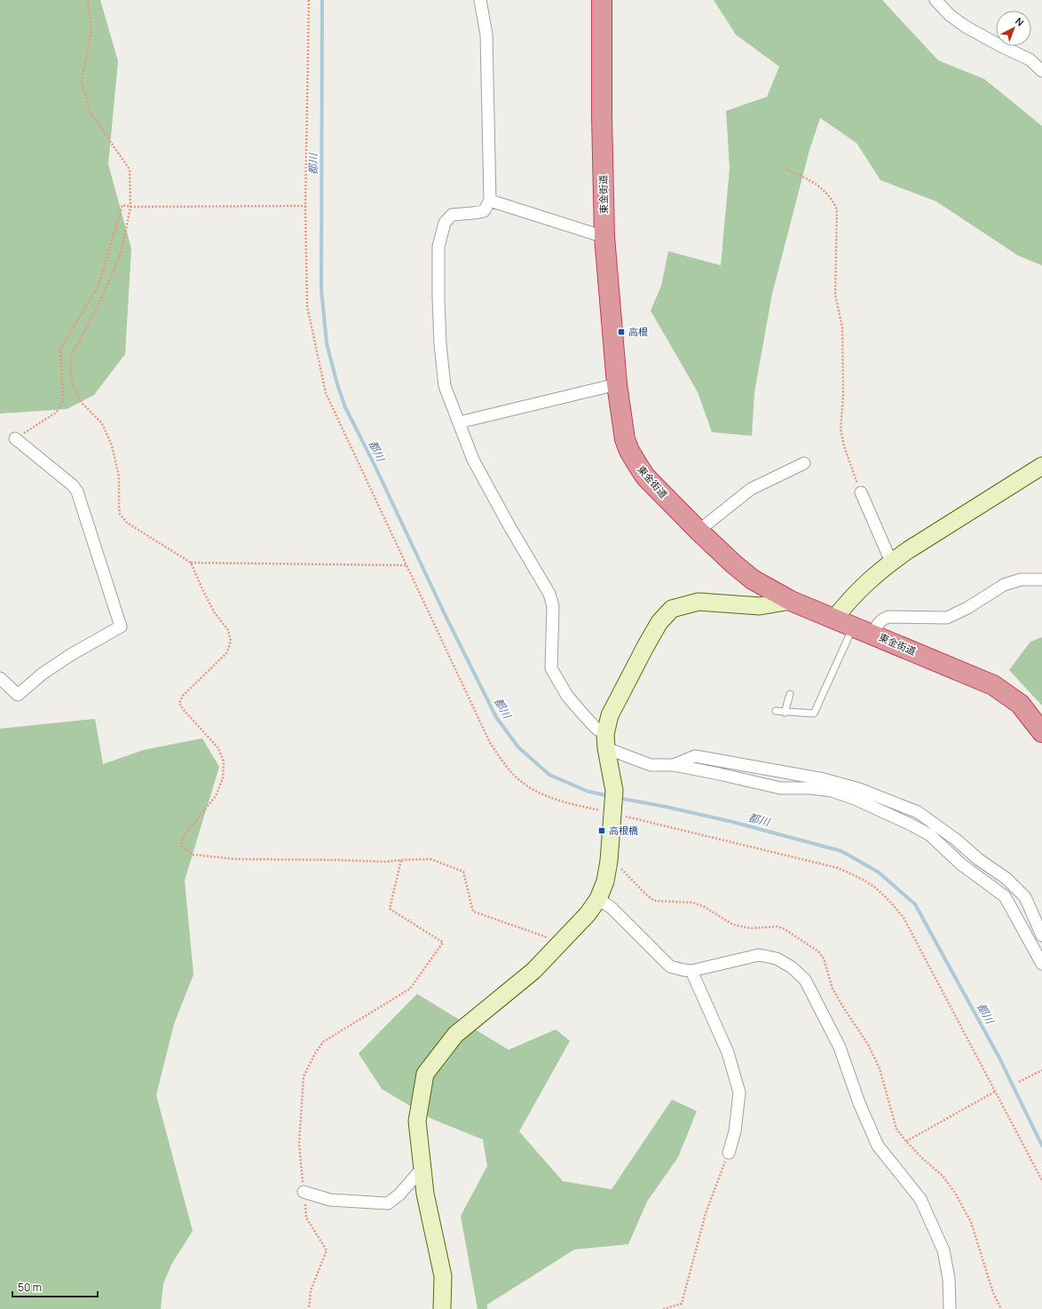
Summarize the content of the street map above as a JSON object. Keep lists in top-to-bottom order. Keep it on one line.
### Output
{"streets":{"highway":["東金街道"]},"water":["都川"],"places":{"transit":["高根","高根橋"]},"scale_bar":"50 m","north":"top right"}
